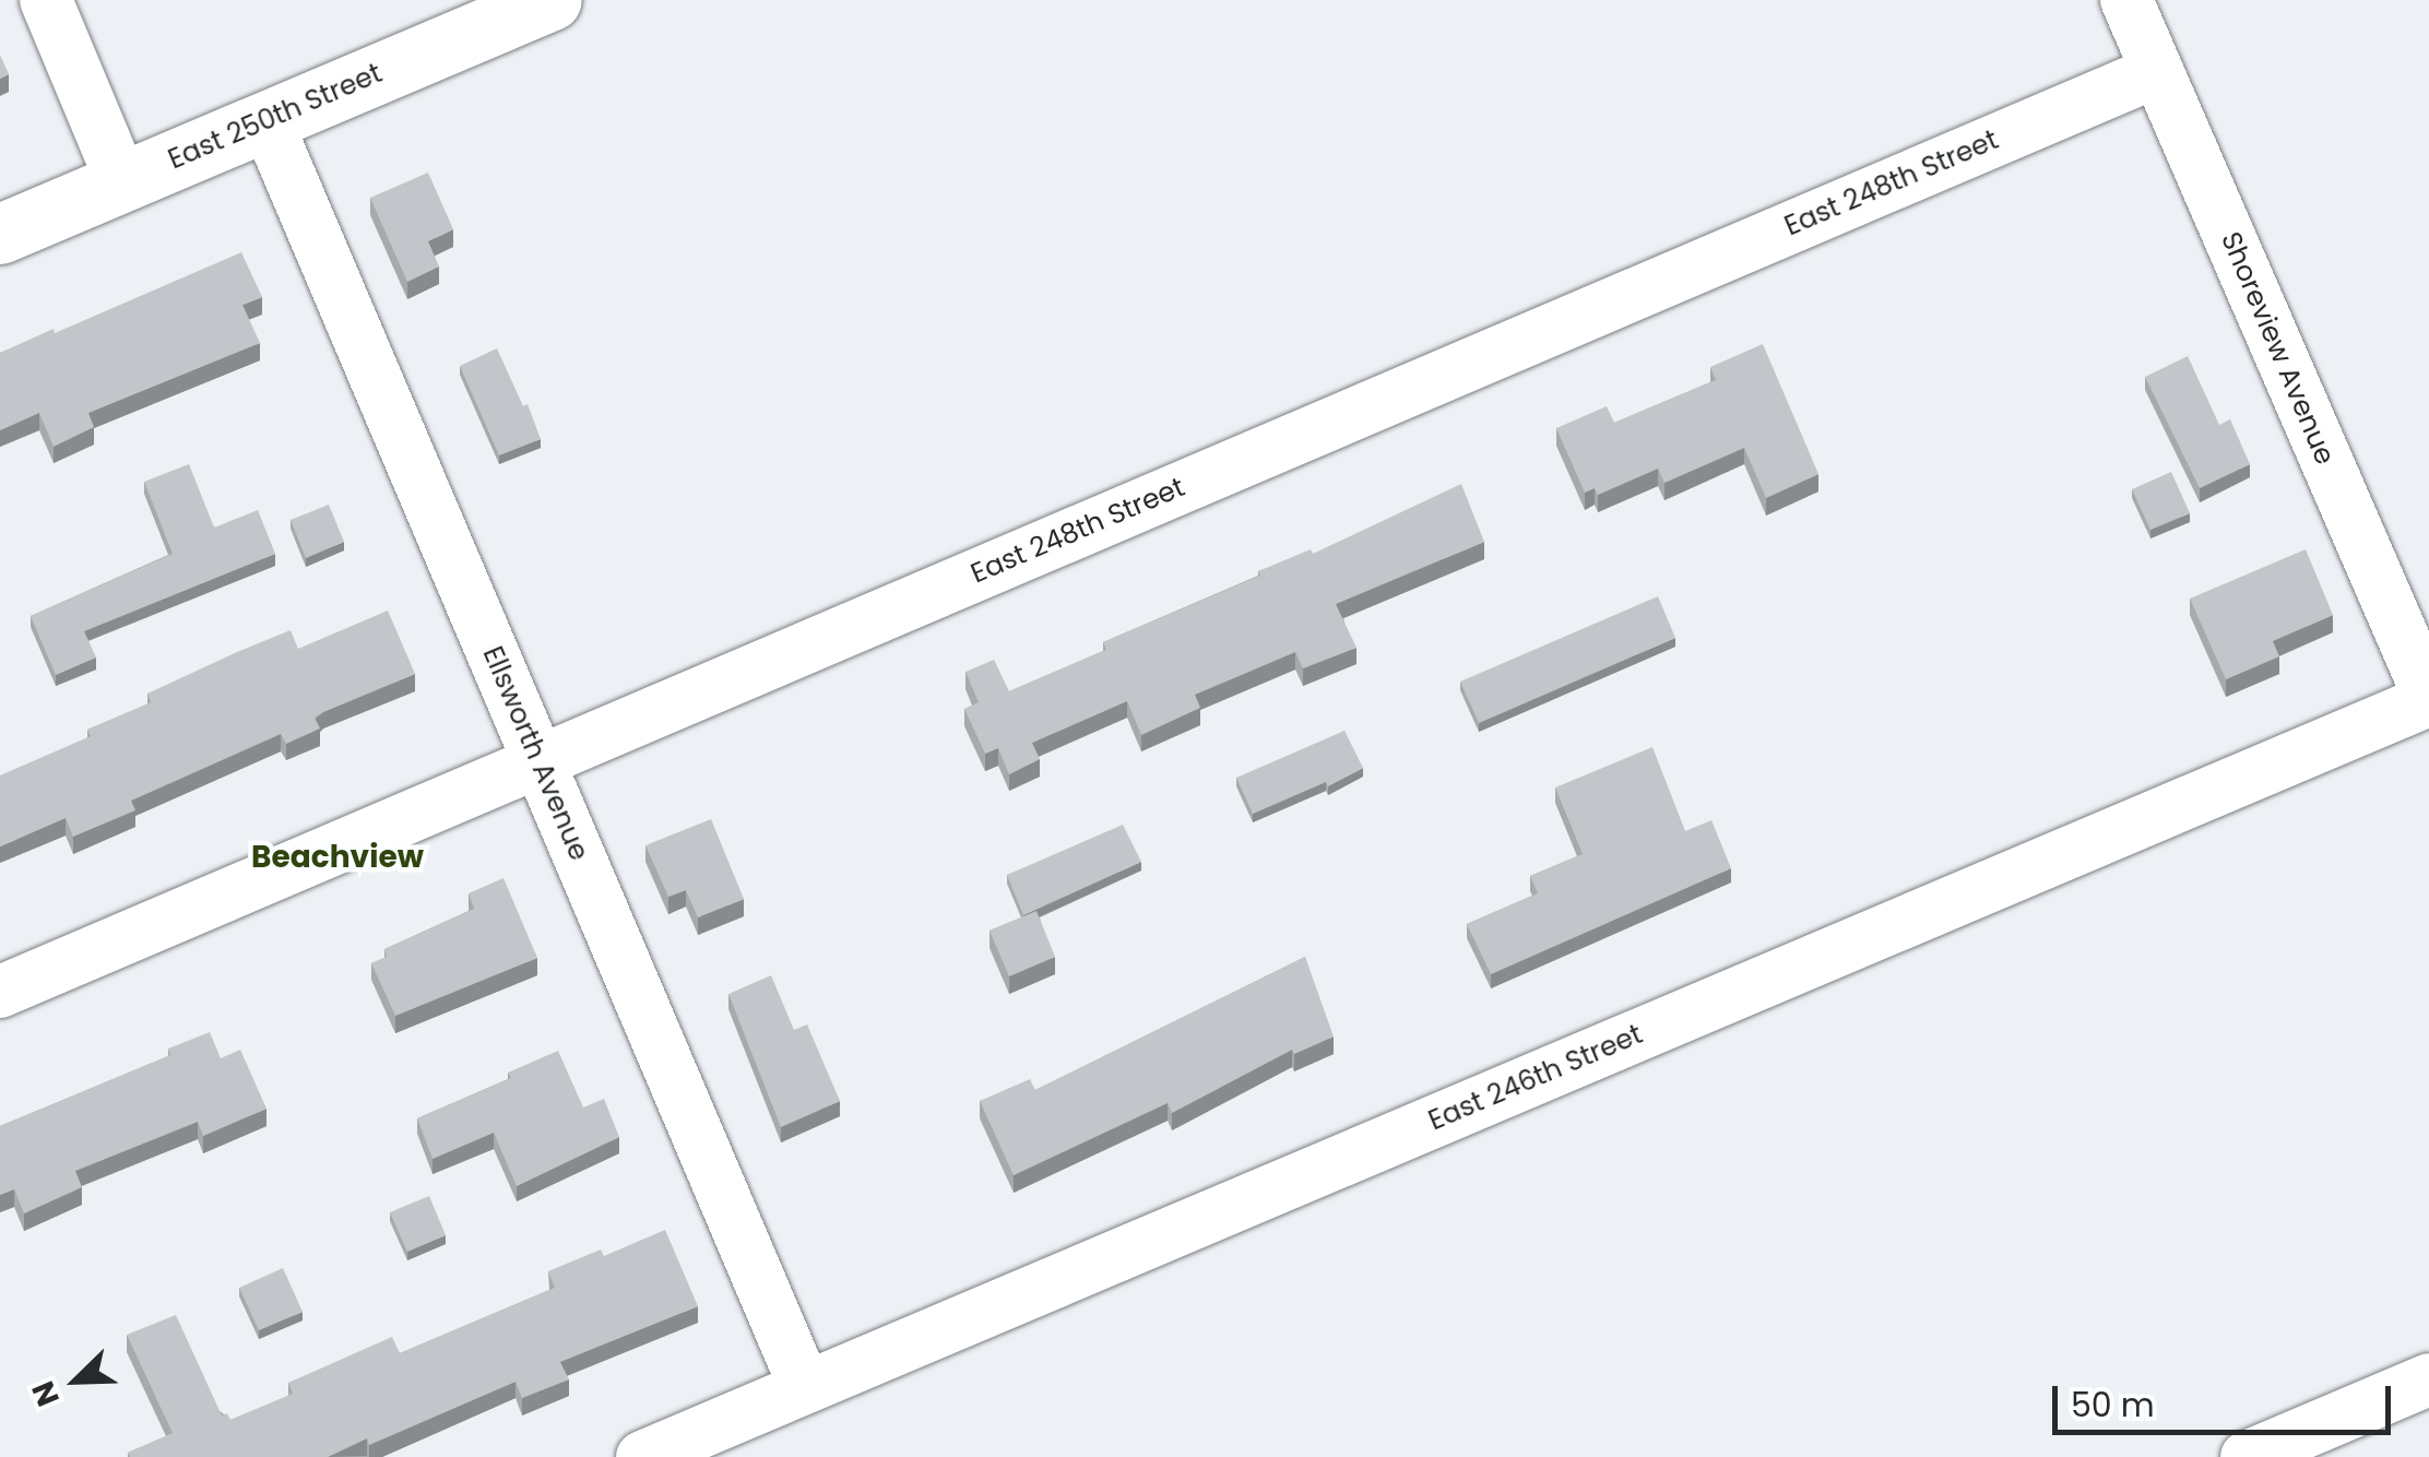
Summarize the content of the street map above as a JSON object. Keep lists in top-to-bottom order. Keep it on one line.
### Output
{"streets":{"street":["East 250th Street","East 248th Street","Shoreview Avenue","Ellsworth Avenue","East 246th Street"]},"crossings":[["East 250th Street","Ellsworth Avenue"],["East 248th Street","Shoreview Avenue"],["East 248th Street","Ellsworth Avenue"],["Shoreview Avenue","East 246th Street"],["Ellsworth Avenue","East 246th Street"]],"districts":["Beachview"],"scale_bar":"50 m","north":"bottom left"}
